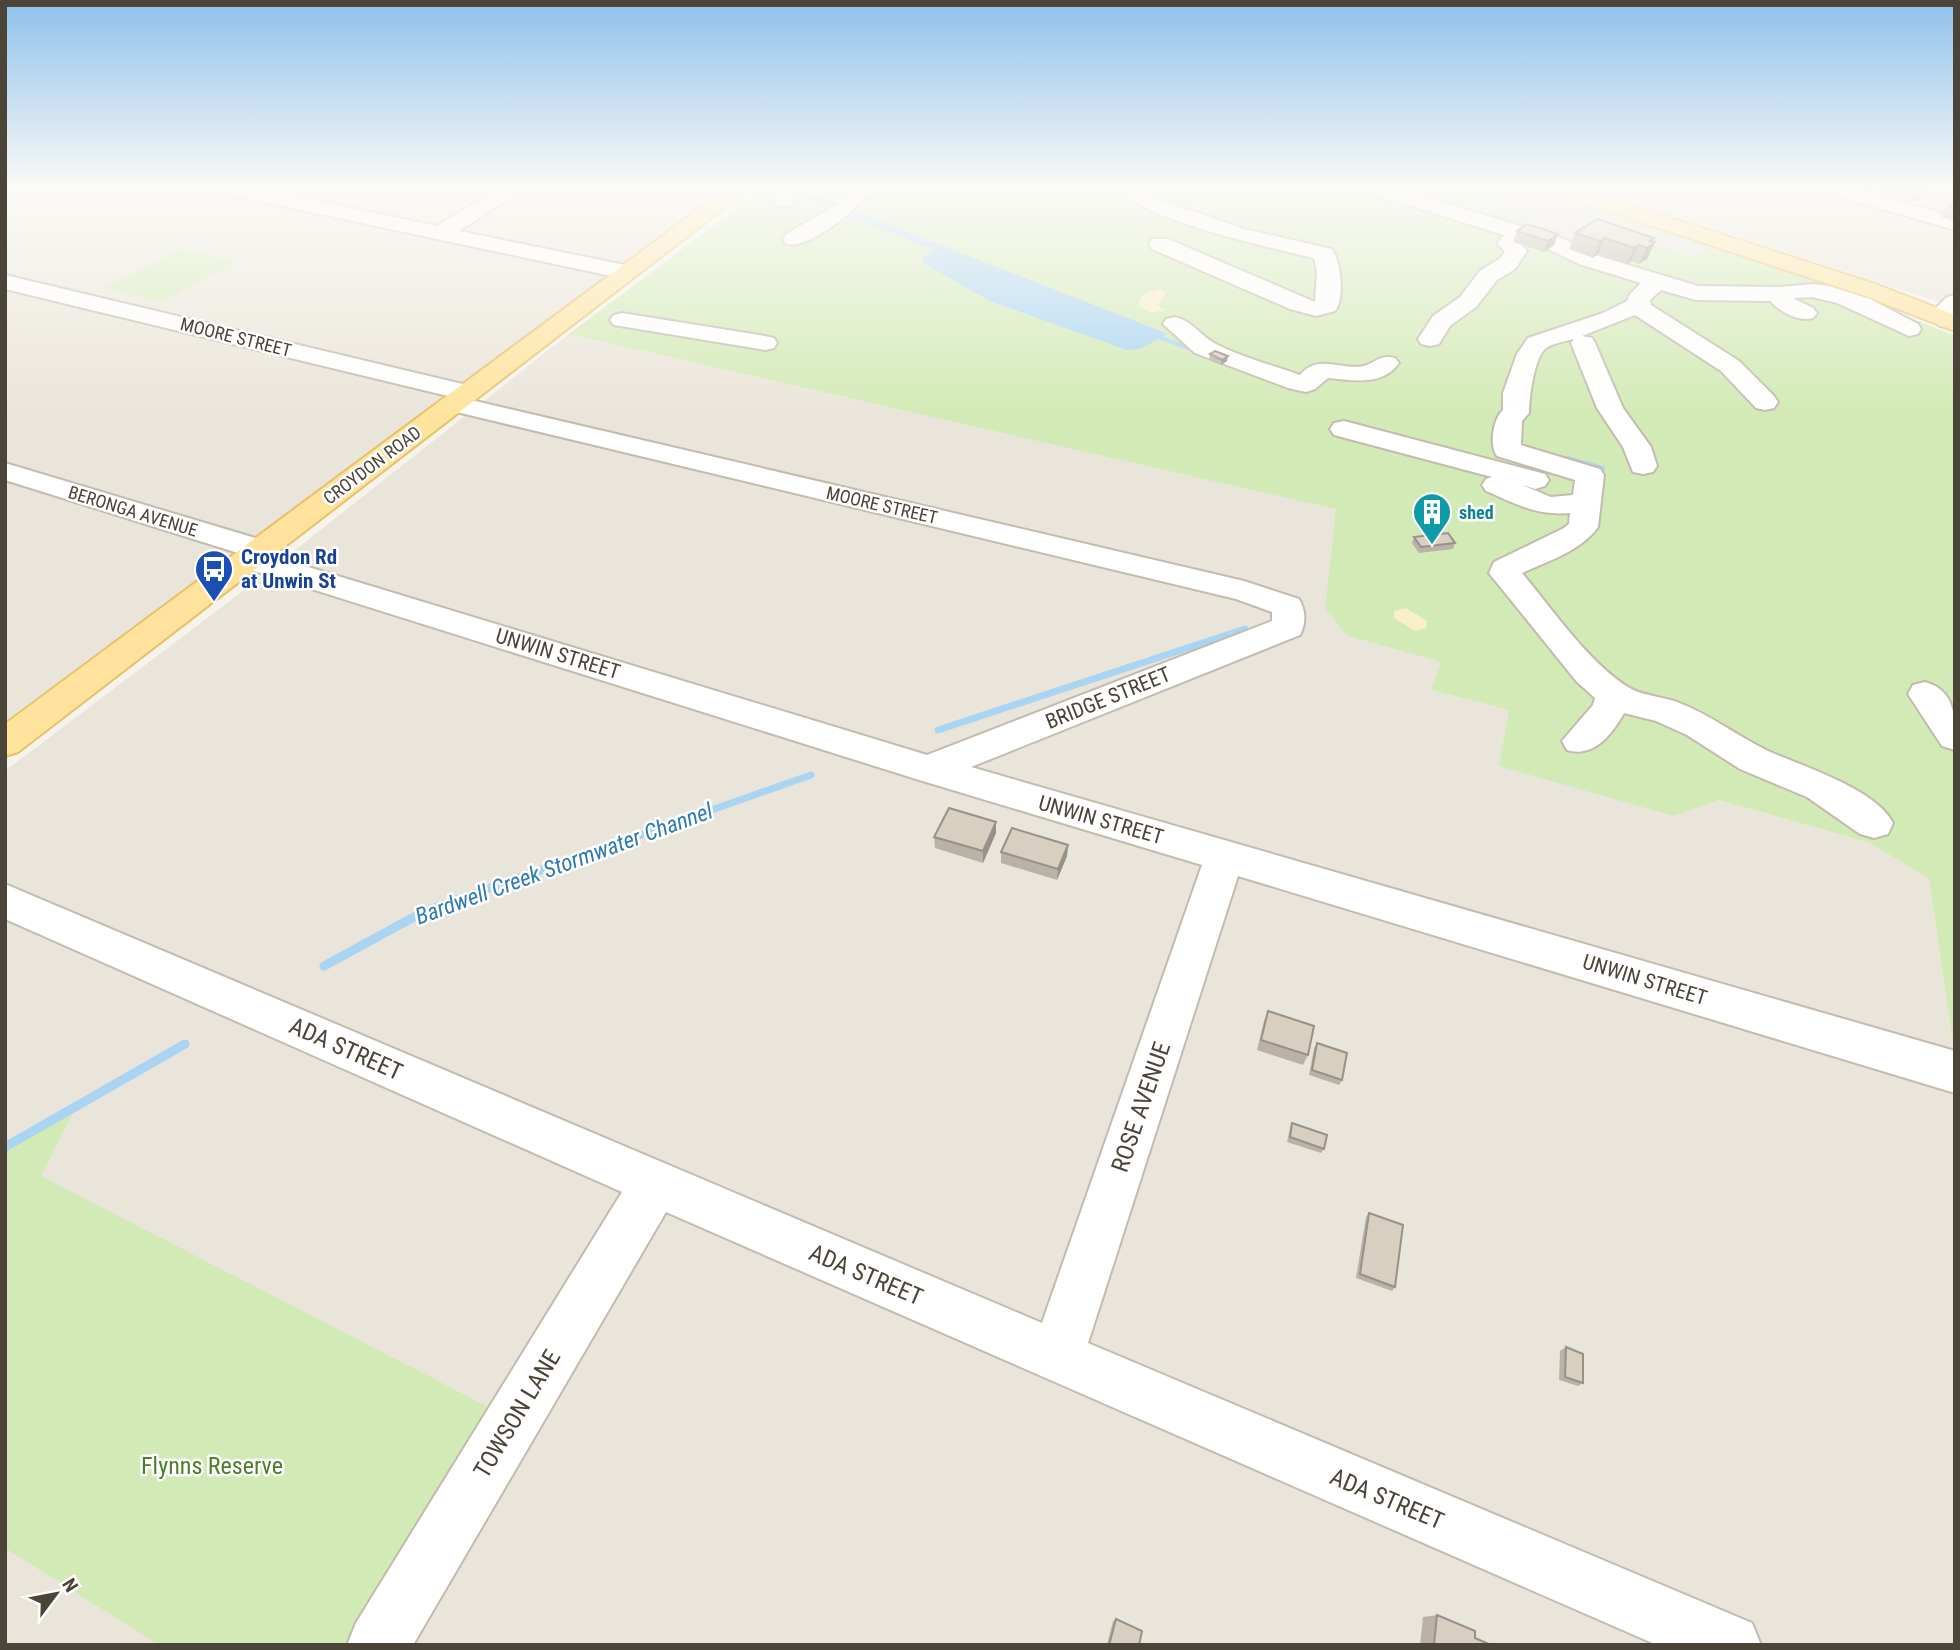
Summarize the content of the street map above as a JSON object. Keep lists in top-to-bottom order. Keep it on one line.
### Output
{"streets":{"main road":["CROYDON ROAD"],"street":["MOORE STREET","BERONGA AVENUE","UNWIN STREET","BRIDGE STREET","ADA STREET","ROSE AVENUE","TOWSON LANE"]},"crossings":[["MOORE STREET","CROYDON ROAD"],["MOORE STREET","BRIDGE STREET"],["CROYDON ROAD","BERONGA AVENUE"],["CROYDON ROAD","UNWIN STREET"],["BERONGA AVENUE","UNWIN STREET"],["UNWIN STREET","BRIDGE STREET"],["UNWIN STREET","ROSE AVENUE"],["ADA STREET","ROSE AVENUE"],["ADA STREET","TOWSON LANE"]],"water":["Bardwell Creek Stormwater Channel"],"parks":["Flynns Reserve"],"places":{"building":["shed"],"bus stop":["Croydon Rd at Unwin St"]},"north":"top right"}
